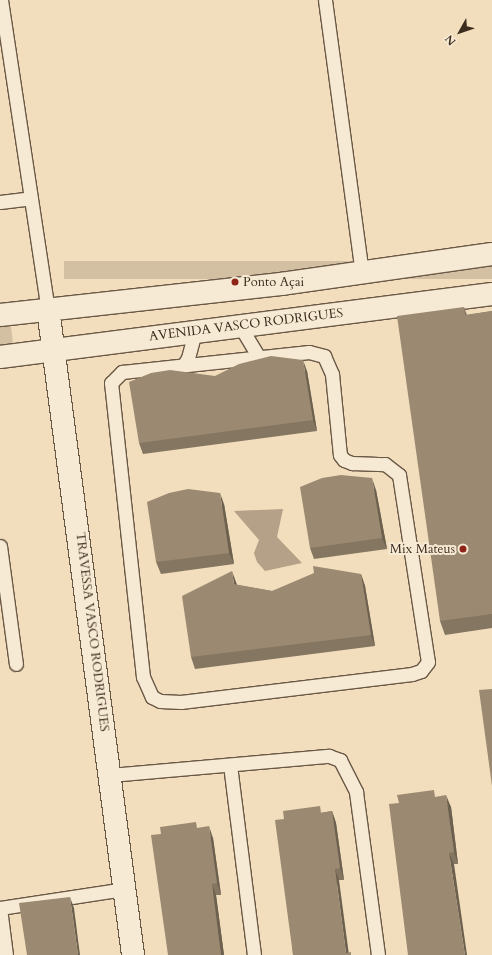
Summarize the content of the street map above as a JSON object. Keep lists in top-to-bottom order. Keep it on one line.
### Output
{"streets":{"street":["AVENIDA VASCO RODRIGUES","TRAVESSA VASCO RODRIGUES"]},"crossings":[["AVENIDA VASCO RODRIGUES","TRAVESSA VASCO RODRIGUES"]],"places":["Ponto Açai","Mix Mateus"],"north":"bottom left"}
